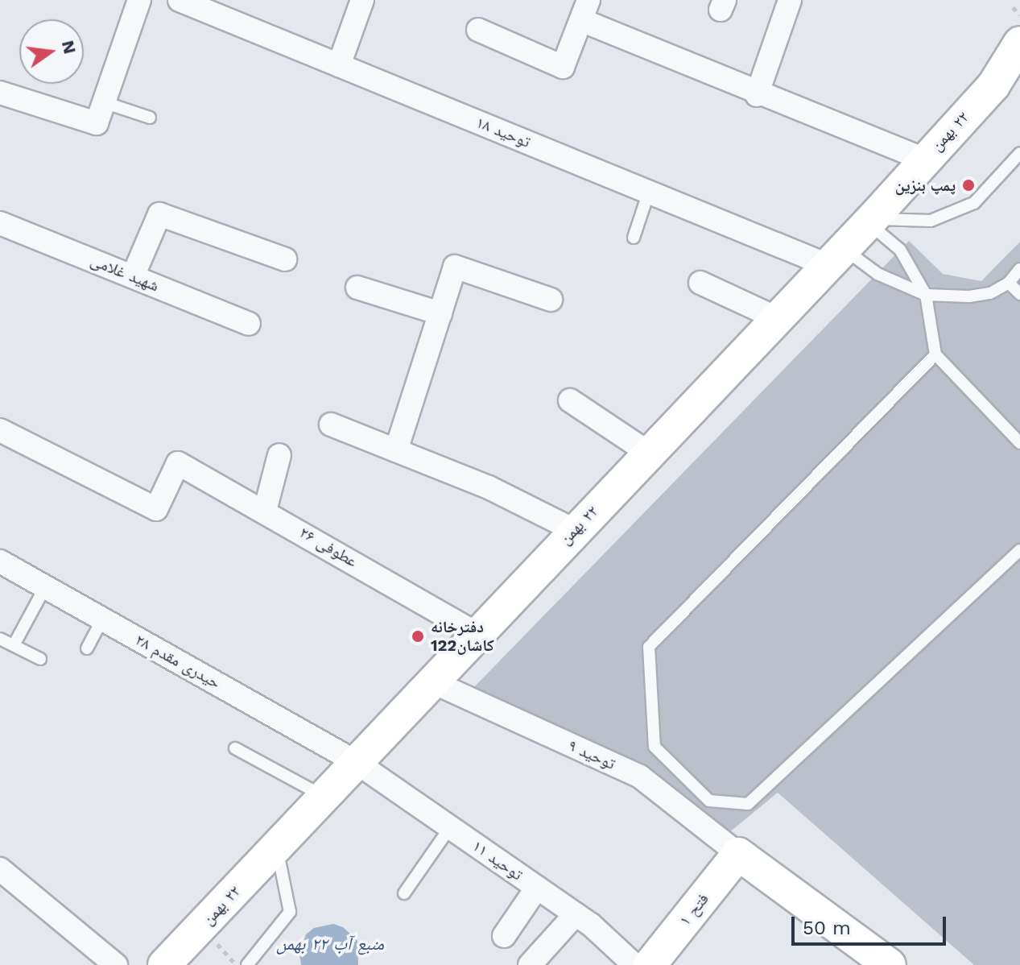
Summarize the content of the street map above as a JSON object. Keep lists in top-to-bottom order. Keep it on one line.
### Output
{"streets":{"main road":["٢٢ بهمن","فتح ۱"],"street":["توحید ۱۸","شهید غلامی","عطوفی ۲۶","حیدری مقدم ۲۸","توحید ۹","توحید ۱۱"]},"crossings":[["٢٢ بهمن","توحید ۱۸"],["٢٢ بهمن","عطوفی ۲۶"],["٢٢ بهمن","حیدری مقدم ۲۸"],["٢٢ بهمن","توحید ۹"],["٢٢ بهمن","توحید ۱۱"],["حیدری مقدم ۲۸","توحید ۱۱"],["توحید ۹","فتح ۱"]],"water":["منبع آب ۲۲ بهمن"],"places":["پمپ بنزین","دفترخانه 122کاشان"],"scale_bar":"50 m","north":"right"}
